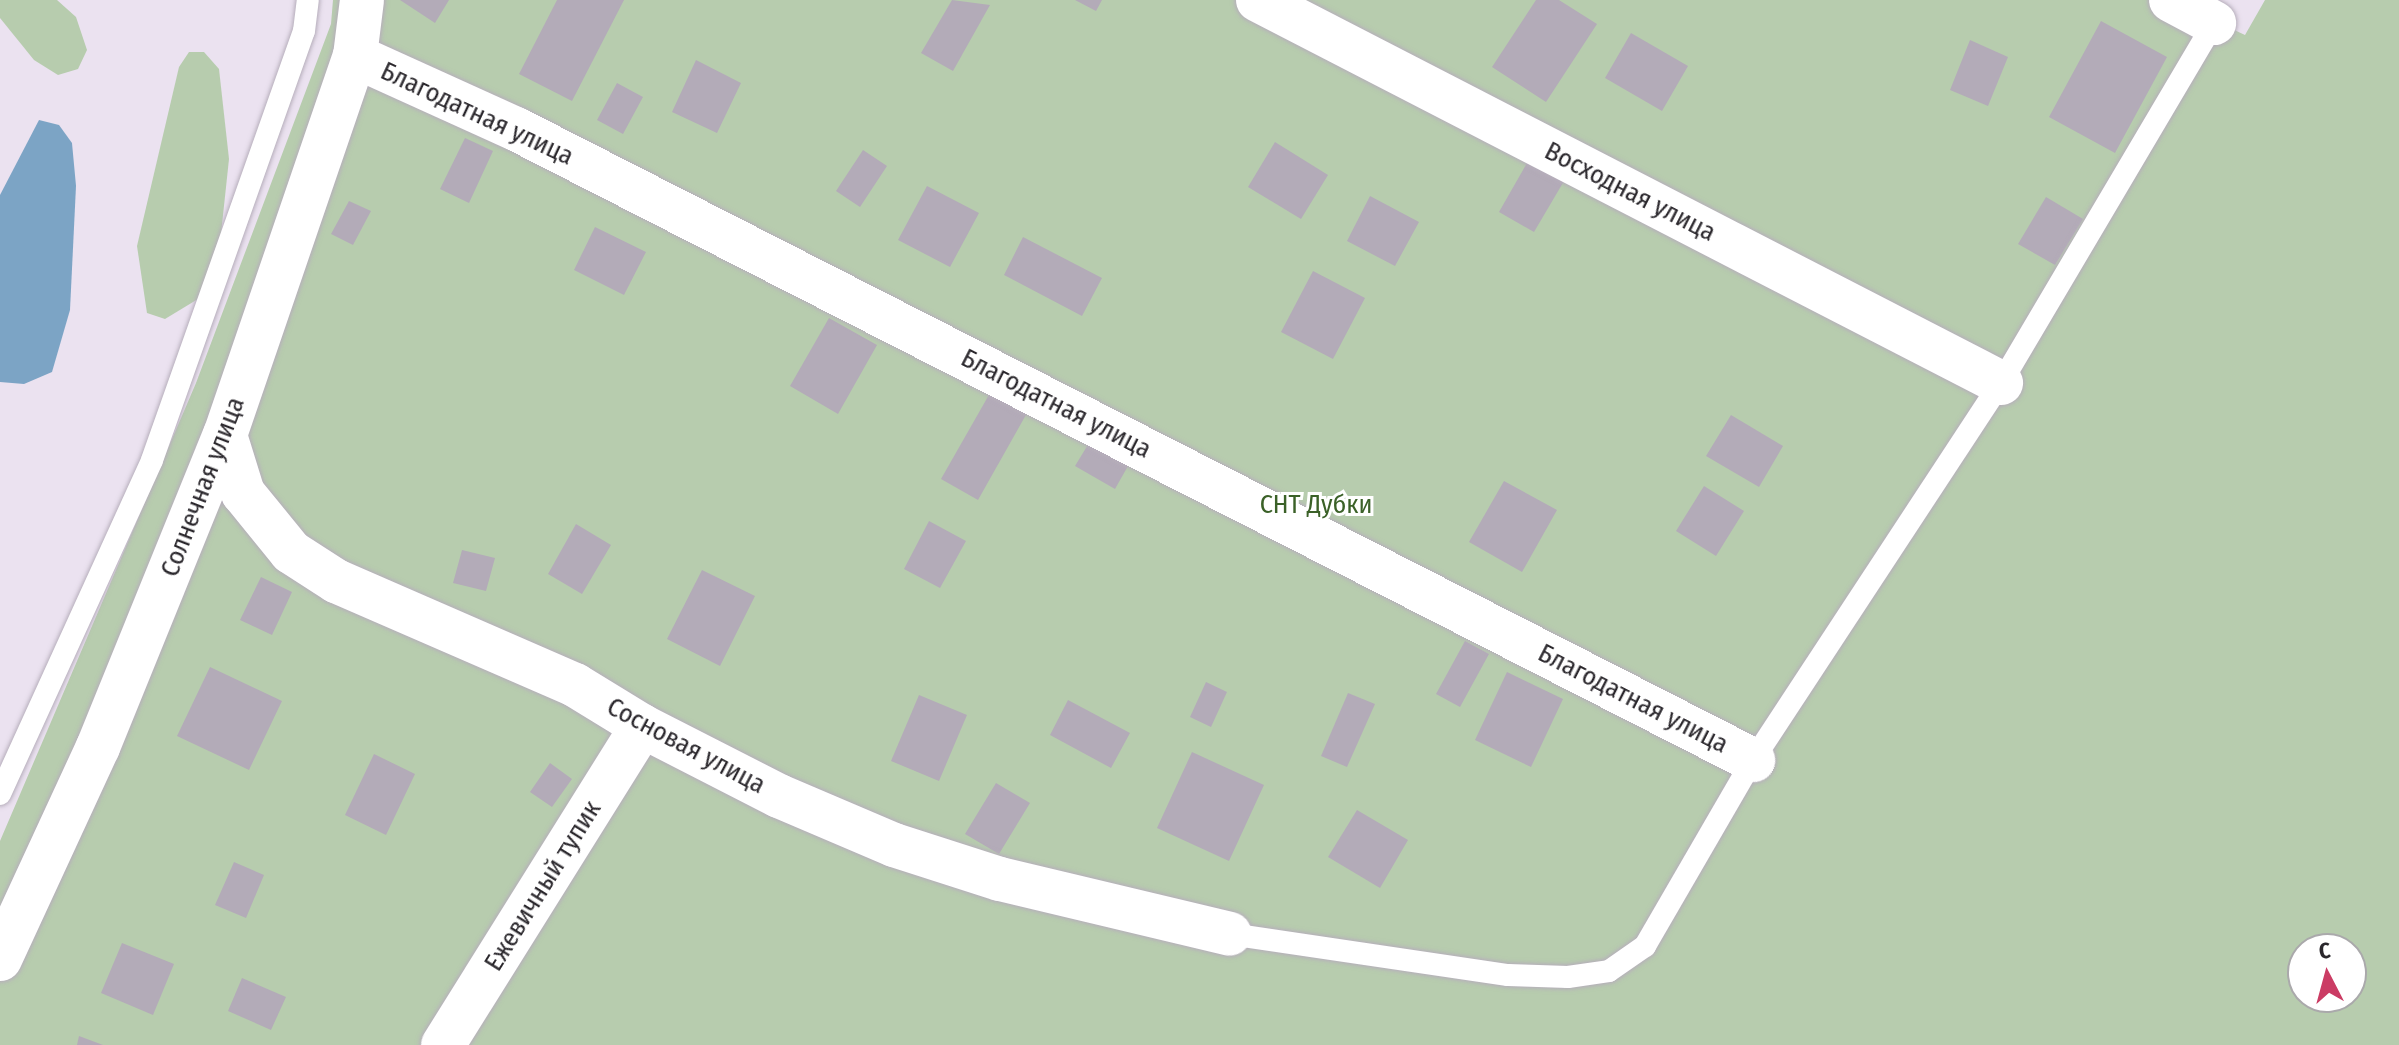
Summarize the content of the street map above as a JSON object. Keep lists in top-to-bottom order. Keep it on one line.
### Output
{"streets":{"street":["Благодатная улица","Восходная улица","Солнечная улица","Сосновая улица","Ежевичный тупик"]},"crossings":[["Благодатная улица","Солнечная улица"],["Солнечная улица","Сосновая улица"],["Сосновая улица","Ежевичный тупик"]],"parks":["СНТ Дубки"],"north":"top"}
